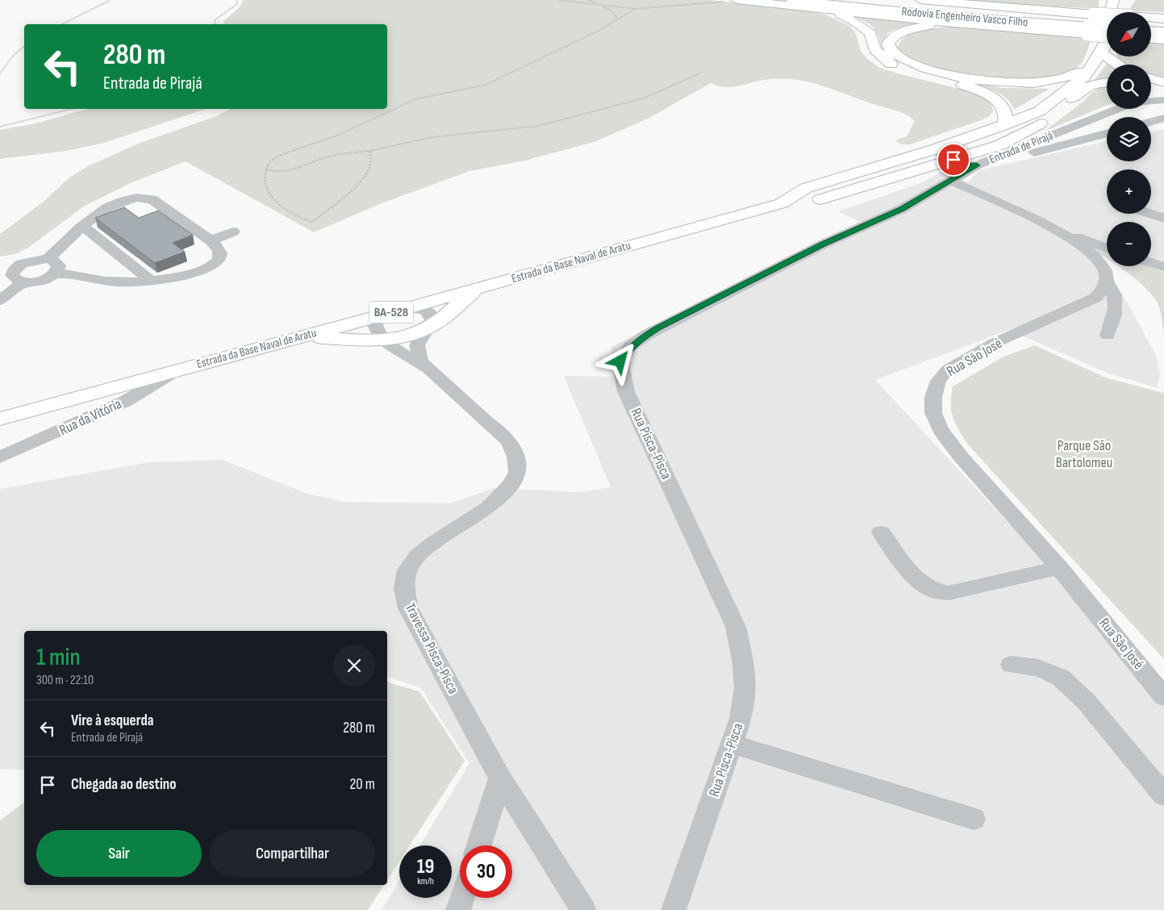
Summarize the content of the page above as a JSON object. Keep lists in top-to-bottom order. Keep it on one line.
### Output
{"streets":{"main road":["Rodovia Engenheiro Vasco Filho","Estrada da Base Naval de Aratu","BA-528"],"street":["Entrada de Pirajá","Rua São José","Rua da Vitória","Rua Pisca-Pisca","Travessa Pisca-Pisca"]},"crossings":[["Entrada de Pirajá","Estrada da Base Naval de Aratu"],["Entrada de Pirajá","Rua Pisca-Pisca"],["Estrada da Base Naval de Aratu","Rua da Vitória"],["Estrada da Base Naval de Aratu","Travessa Pisca-Pisca"]],"parks":["Parque São Bartolomeu"],"north":"bottom left","page":{"map_buttons":["+","−"],"turn":["280 m","Entrada de Pirajá"],"heading":["1 min","300 m · 22:10"],"list":[{"name":"Vire à esquerda","note":"Entrada de Pirajá","value":"280 m"},{"name":"Chegada ao destino","value":"20 m"}],"buttons":["Sair","Compartilhar"],"speed":"19 km/h","limit":"30"}}
